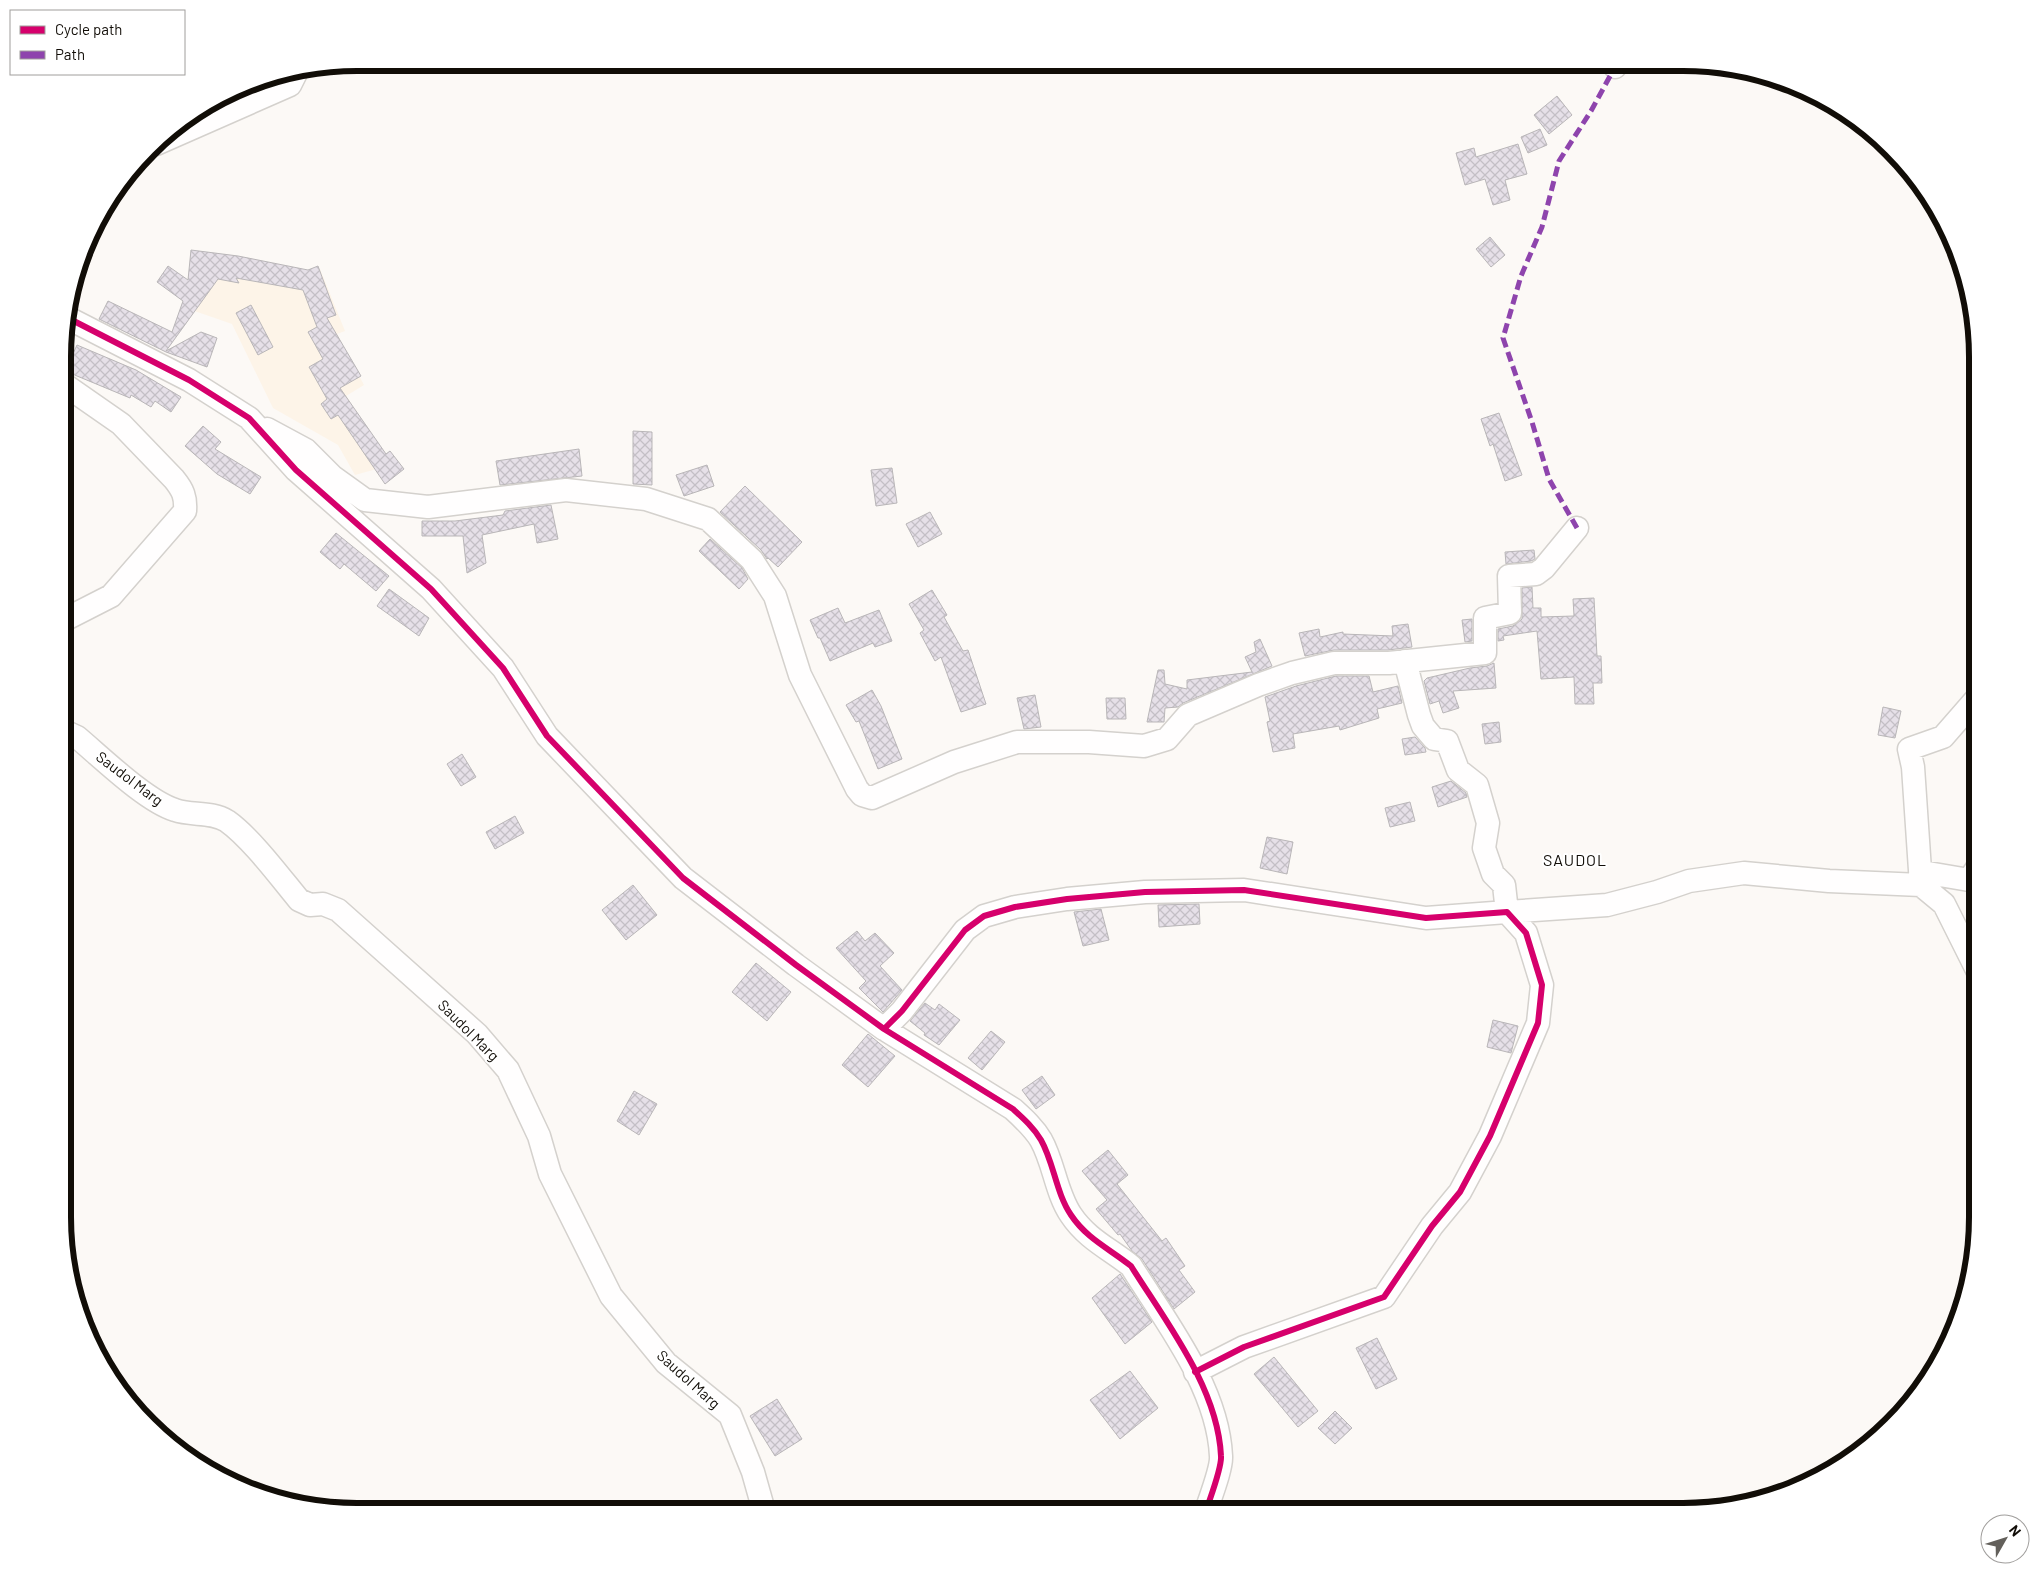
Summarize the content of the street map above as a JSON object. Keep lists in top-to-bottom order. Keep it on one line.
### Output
{"streets":{"street":["Saudol Marg"]},"districts":["SAUDOL"],"legend":["Cycle path","Path"],"north":"top right"}
